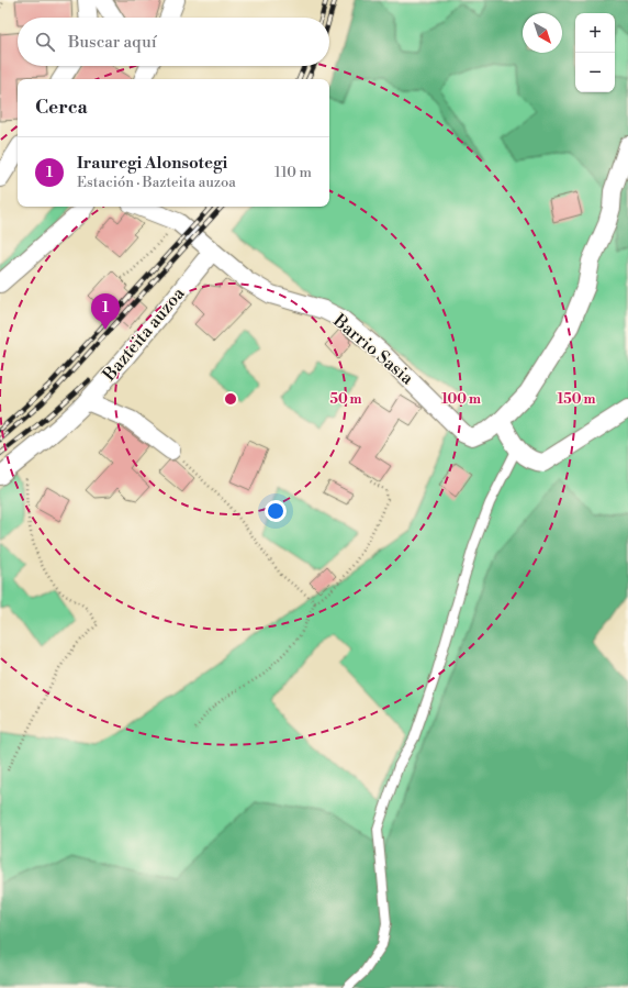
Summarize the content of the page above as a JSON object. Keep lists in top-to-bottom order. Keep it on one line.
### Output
{"streets":{"street":["Bazteita auzoa","Barrio Sasia"]},"crossings":[["Bazteita auzoa","Barrio Sasia"]],"north":"bottom right","page":{"map_buttons":["+","−"],"search":"Buscar aquí","heading":"Cerca","list":[{"mark":"1","name":"Irauregi Alonsotegi","note":"Estación · Bazteita auzoa","value":"110 m"}],"pins":"1"},"rings":["50 m","100 m","150 m"]}
